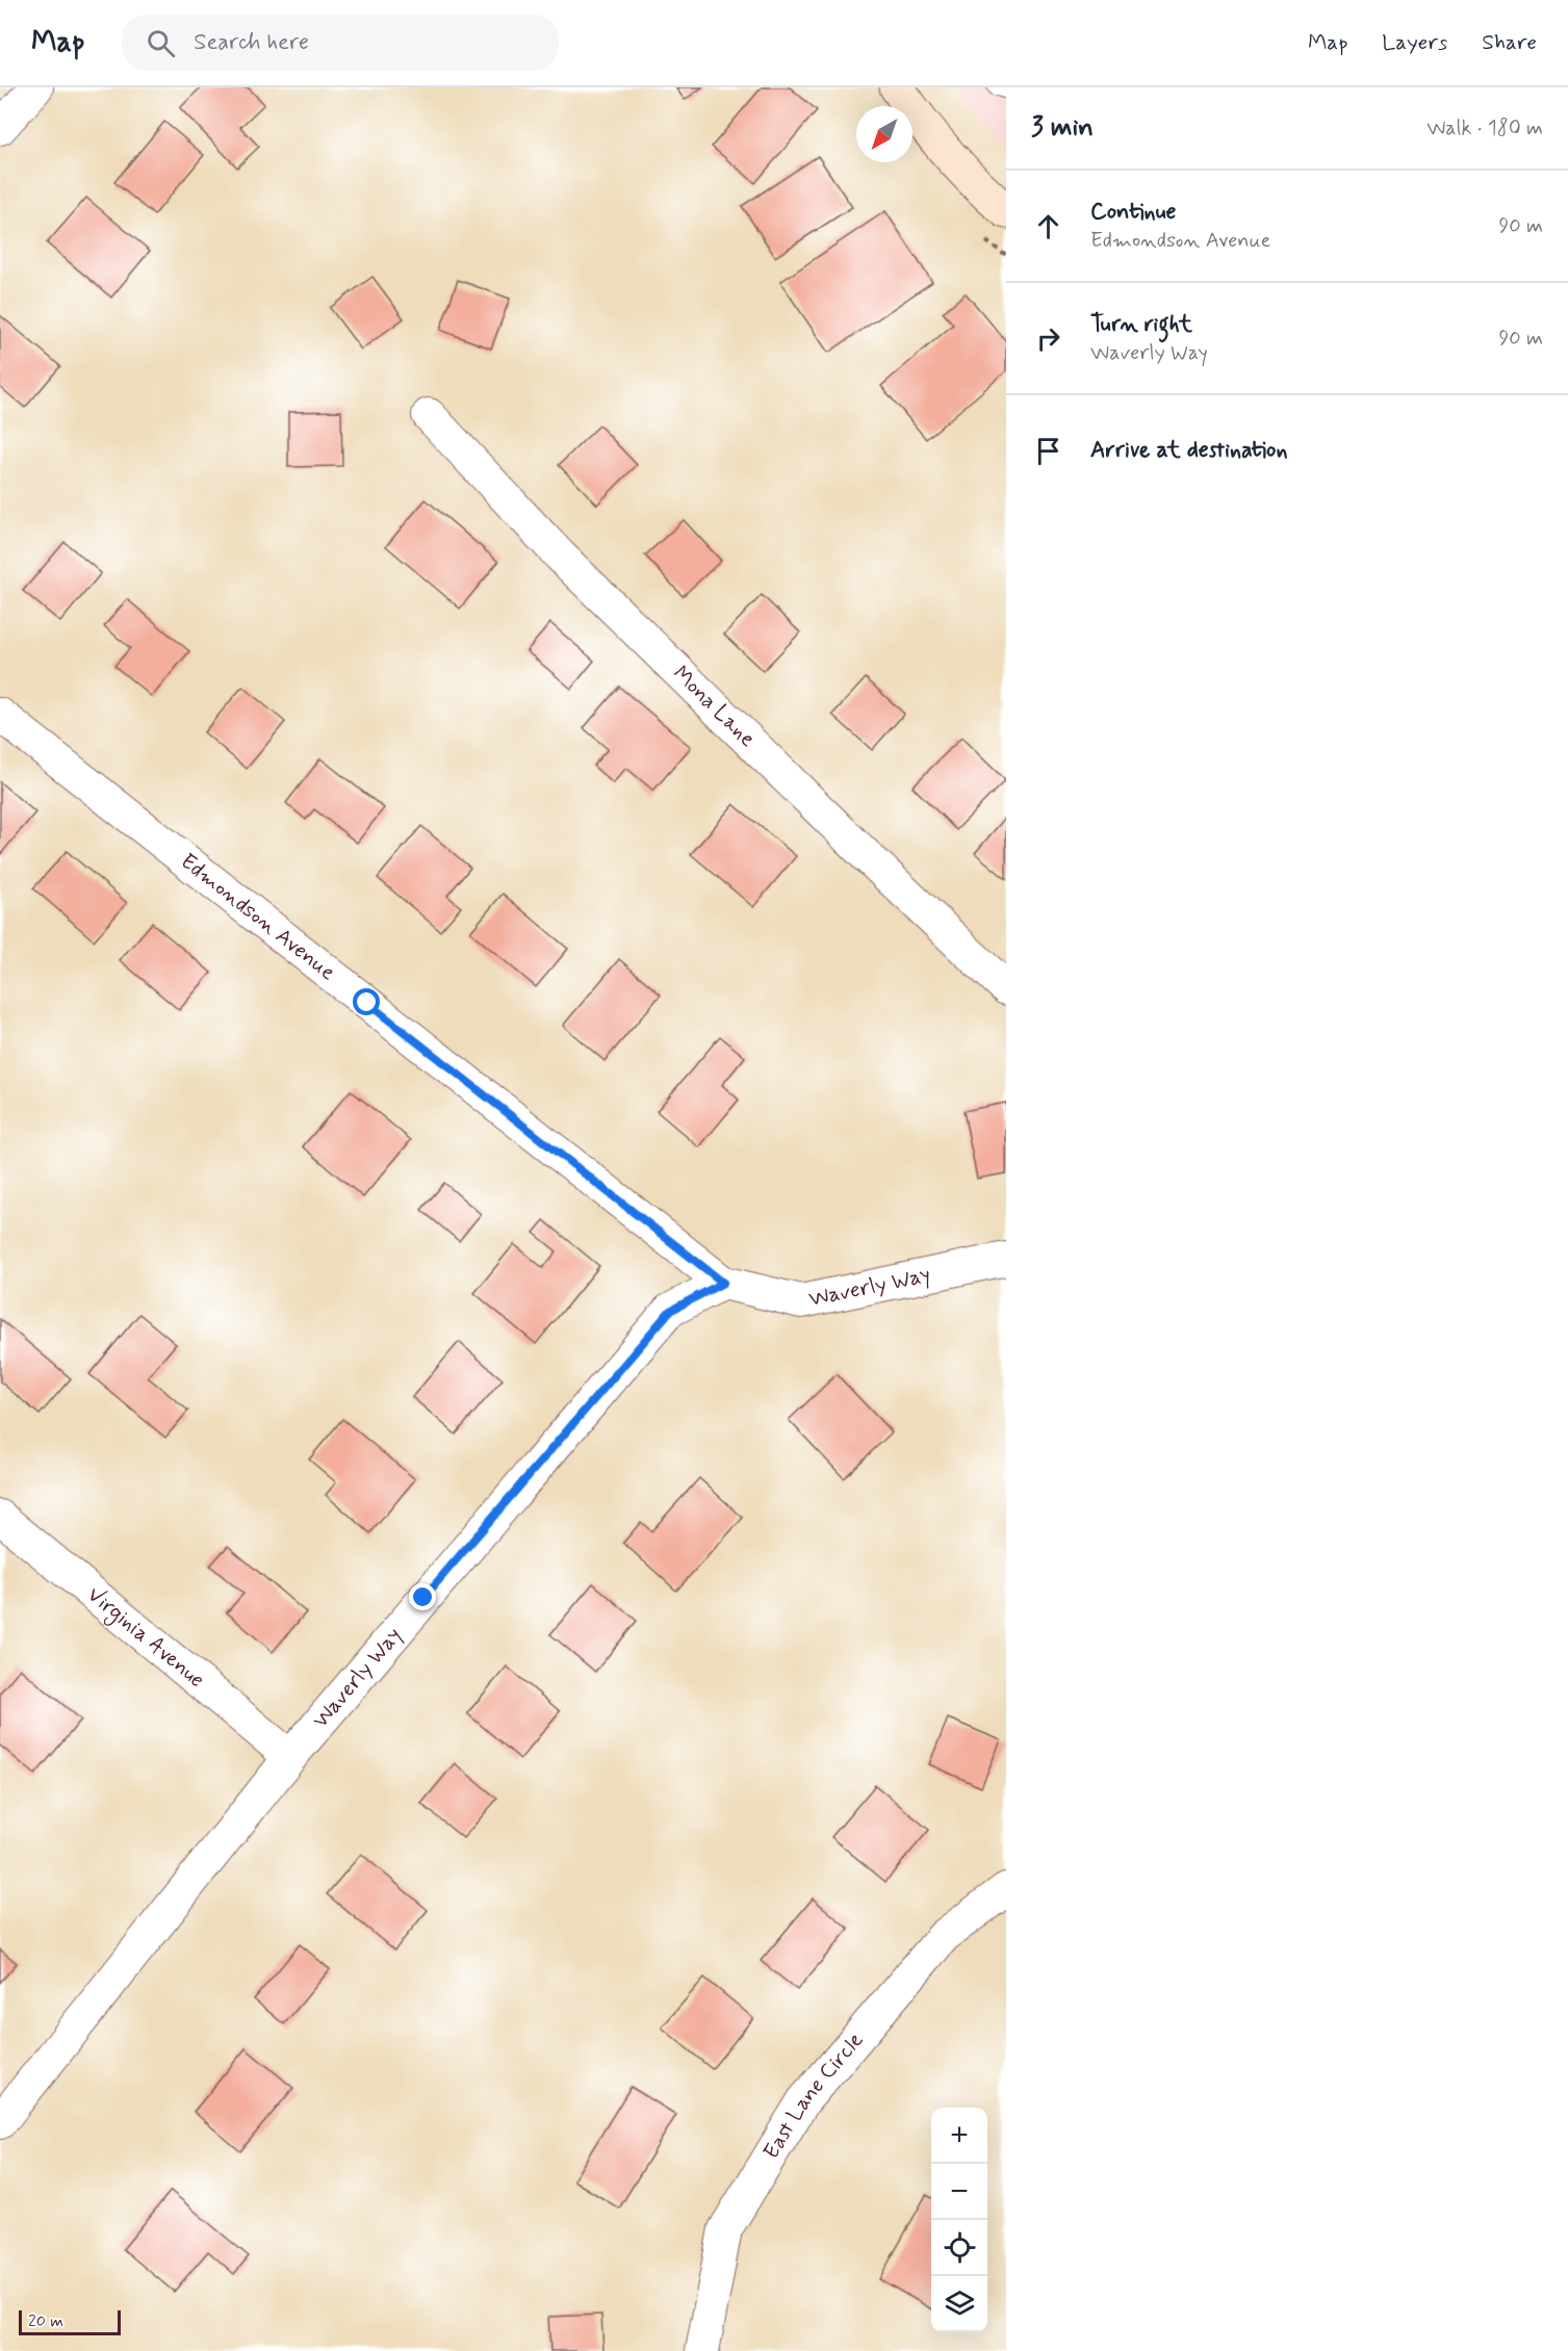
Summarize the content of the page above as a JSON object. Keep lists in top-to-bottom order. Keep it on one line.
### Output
{"streets":{"street":["Mona Lane","Edmondson Avenue","Waverly Way","Virginia Avenue","East Lane Circle"]},"crossings":[["Edmondson Avenue","Waverly Way"],["Waverly Way","Virginia Avenue"]],"scale_bar":"20 m","north":"bottom left","page":{"header":"Map","search":"Search here","nav":["Map","Layers","Share"],"heading":["3 min","Walk · 180 m"],"list":[["Continue","Edmondson Avenue","90 m"],["Turn right","Waverly Way","90 m"],"Arrive at destination"],"map_buttons":["+","−"],"scale":"20 m"}}
